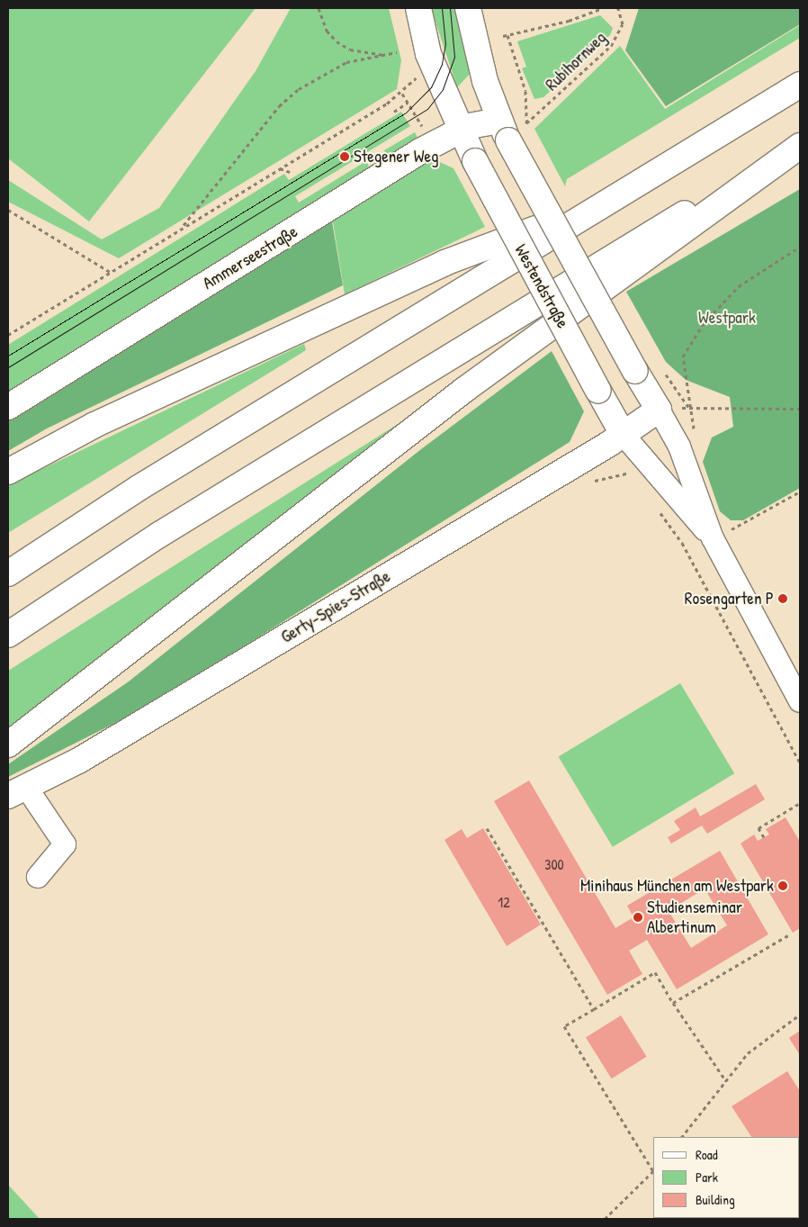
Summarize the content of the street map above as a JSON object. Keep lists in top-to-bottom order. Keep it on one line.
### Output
{"streets":{"main road":["Ammerseestraße","Westendstraße","Gerty-Spies-Straße"],"path":["Rubihornweg"]},"crossings":[["Ammerseestraße","Westendstraße"],["Westendstraße","Gerty-Spies-Straße"]],"parks":["Westpark"],"places":["Stegener Weg","Rosengarten P","Minihaus München am Westpark","Studienseminar Albertinum"],"house_numbers":["300","12"],"legend":["Road","Park","Building"]}
